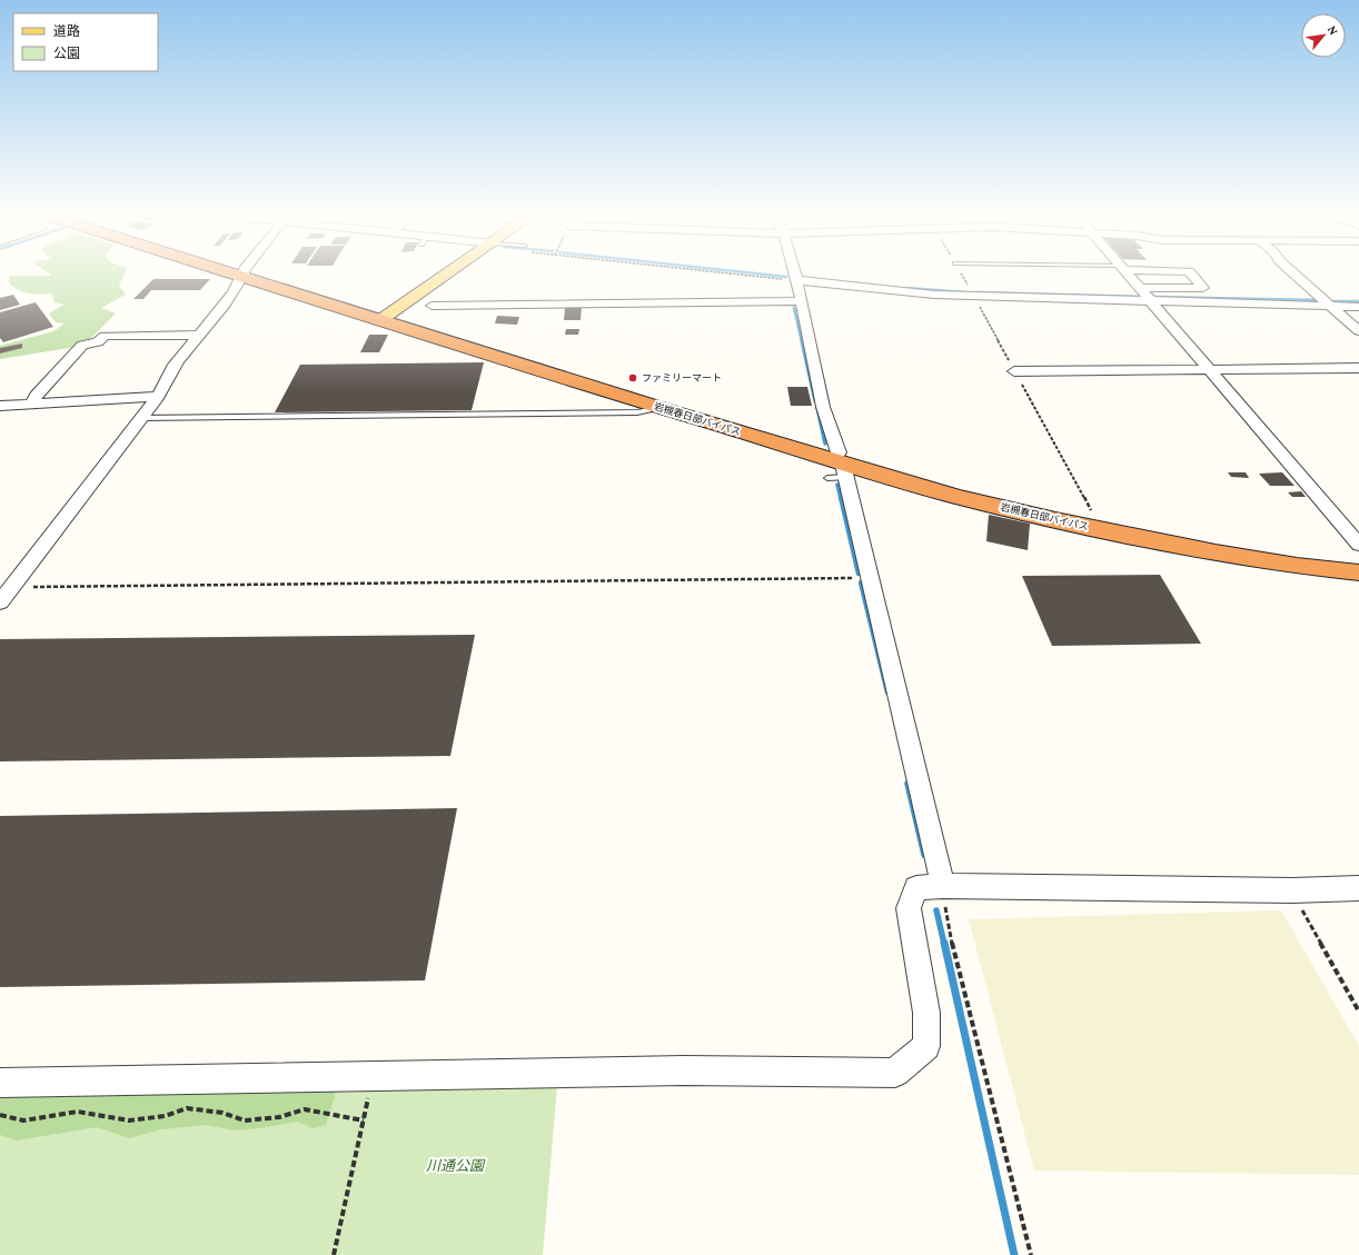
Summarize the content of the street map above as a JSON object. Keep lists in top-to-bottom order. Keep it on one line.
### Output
{"streets":{"highway":["岩槻春日部バイパス"]},"parks":["川通公園"],"places":["ファミリーマート"],"legend":["道路","公園"],"north":"top right"}
